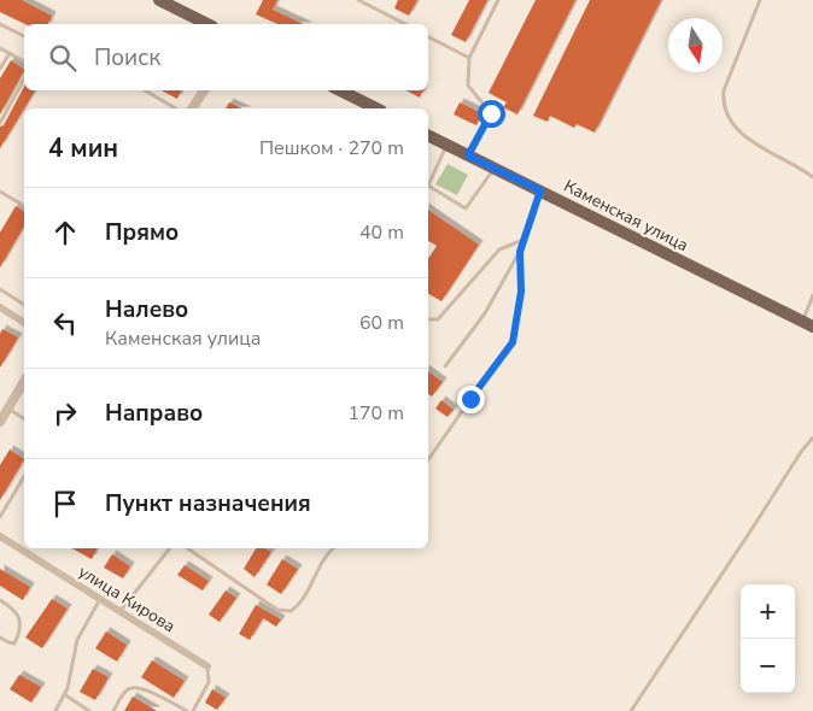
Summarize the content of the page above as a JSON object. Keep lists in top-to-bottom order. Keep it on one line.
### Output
{"streets":{"main road":["Каменская улица"],"street":["улица Кирова"]},"north":"bottom","page":{"search":"Поиск","heading":["4 мин","Пешком · 270 m"],"list":[["Прямо","40 m"],["Налево","Каменская улица","60 m"],["Направо","170 m"],"Пункт назначения"],"map_buttons":["+","−"]}}
